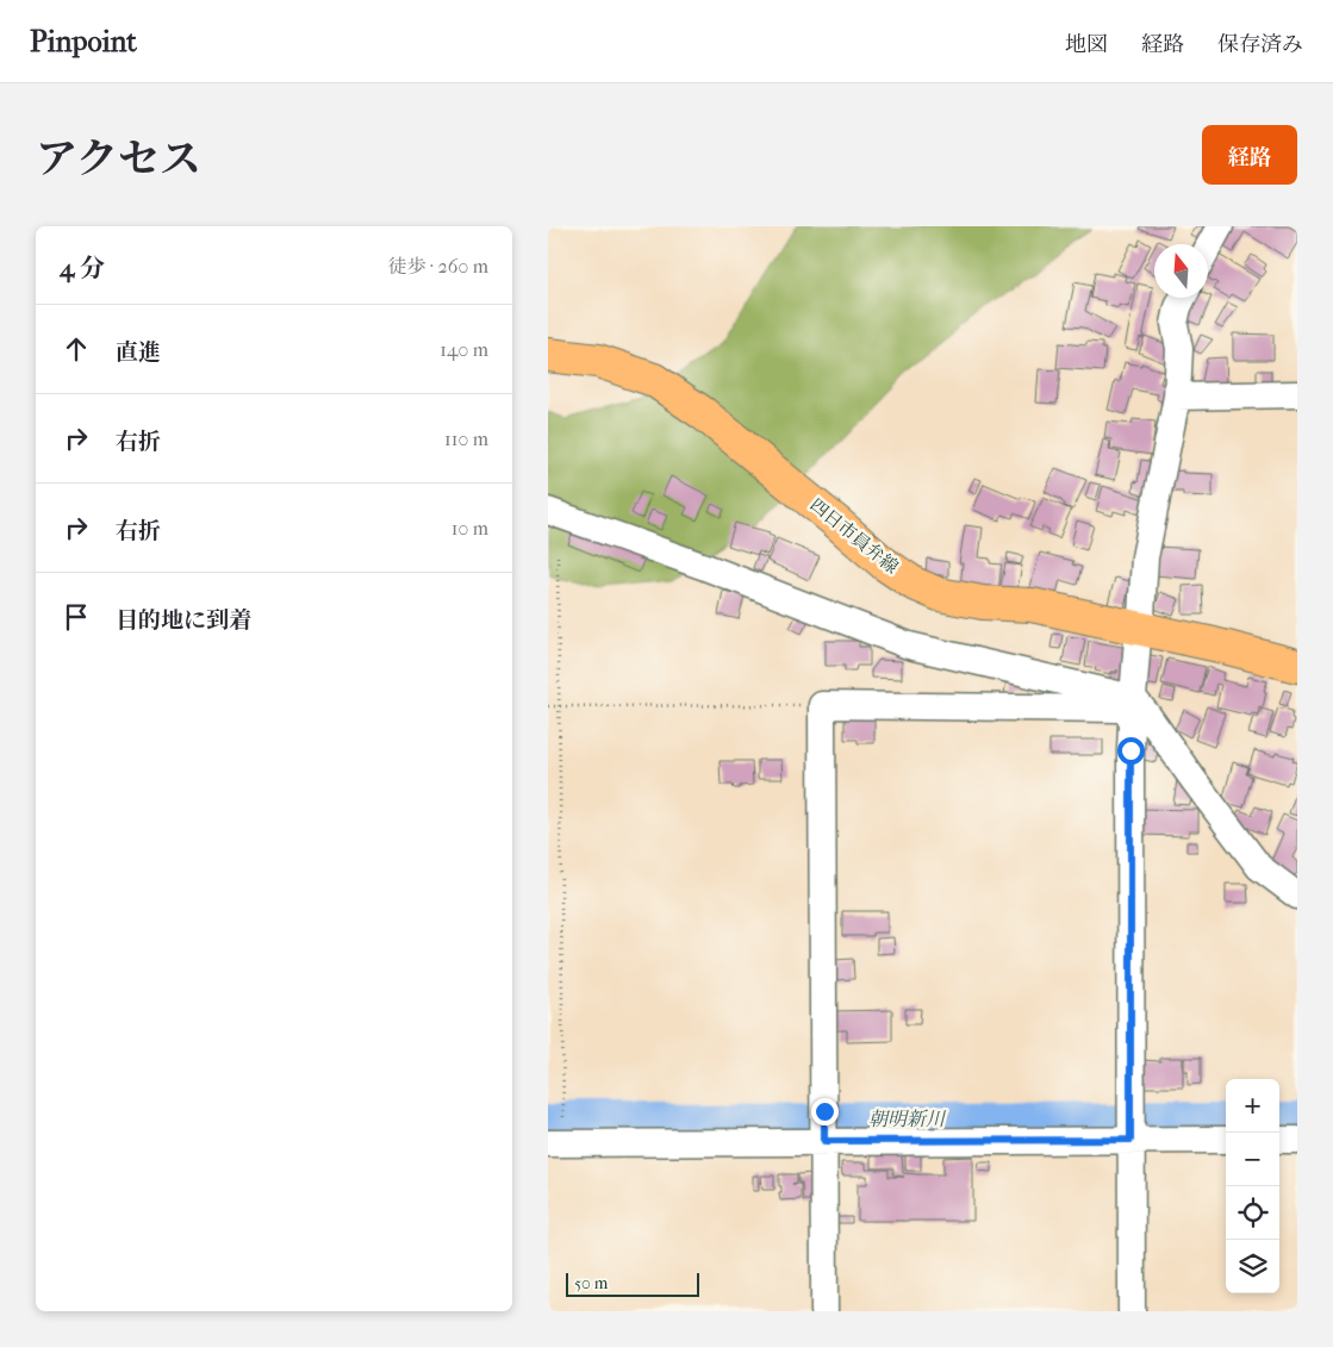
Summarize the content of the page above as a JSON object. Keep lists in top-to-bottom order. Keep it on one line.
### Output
{"streets":{"main road":["四日市員弁線"]},"water":["朝明新川"],"scale_bar":"50 m","north":"top","page":{"header":"Pinpoint","nav":["地図","経路","保存済み"],"title":"アクセス","buttons":"経路","heading":["4 分","徒歩 · 260 m"],"list":[["直進","140 m"],["右折","110 m"],["右折","10 m"],"目的地に到着"],"map_buttons":["+","−"],"scale":"50 m"}}
